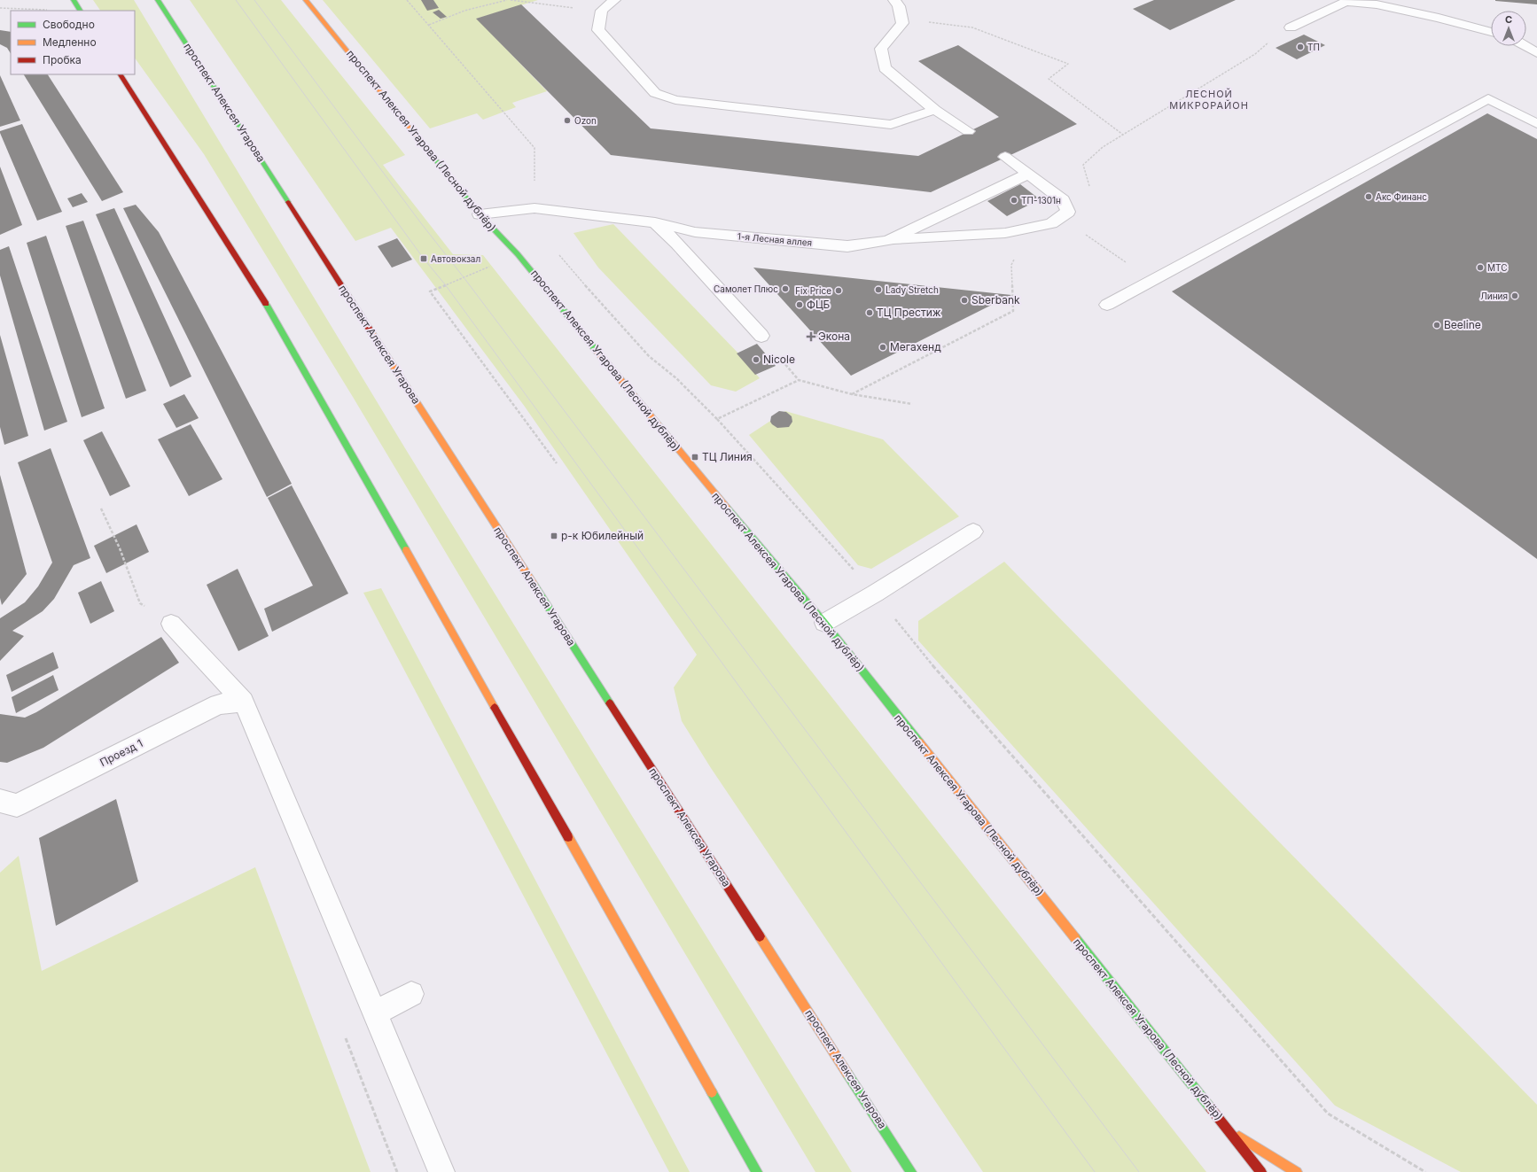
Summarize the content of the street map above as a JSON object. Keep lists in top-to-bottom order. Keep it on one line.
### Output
{"streets":{"main road":["проспект Алексея Угарова","проспект Алексея Угарова (Лесной дублёр)"],"lane":["1-я Лесная аллея","Проезд 1"]},"crossings":[["проспект Алексея Угарова (Лесной дублёр)","1-я Лесная аллея"]],"districts":["ЛЕСНОЙ МИКРОРАЙОН"],"places":{"other":["ТП","Ozon","Акс Финанс","ТП-1301н","МТС","Самолет Плюс","Lady Stretch","Fix Price","Линия","Sberbank","ФЦБ","ТЦ Престиж","Beeline","Мегахенд","Nicole"],"transit":["Автовокзал","ТЦ Линия","р-к Юбилейный"],"health":["Экона"]},"legend":["Свободно","Медленно","Пробка"],"north":"top"}
